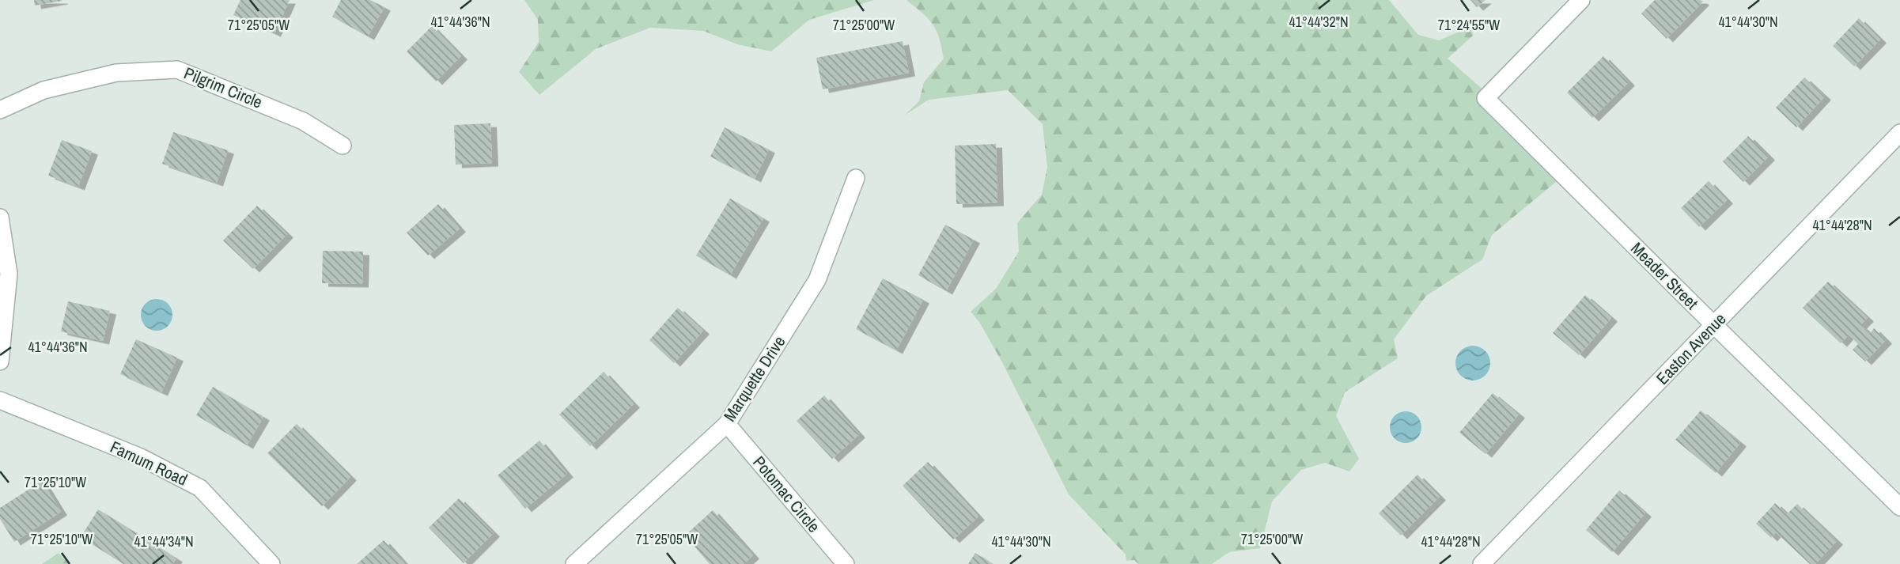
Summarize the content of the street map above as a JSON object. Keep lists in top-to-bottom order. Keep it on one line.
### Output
{"streets":{"street":["Pilgrim Circle","Meader Street","Easton Avenue","Marquette Drive","Farnum Road","Potomac Circle"]},"crossings":[["Meader Street","Easton Avenue"],["Marquette Drive","Potomac Circle"]],"coordinates":["41°44'36\"N","41°44'32\"N","41°44'30\"N","71°25'05\"W","71°25'00\"W","71°24'55\"W","41°44'28\"N","71°25'10\"W","41°44'34\"N"]}
